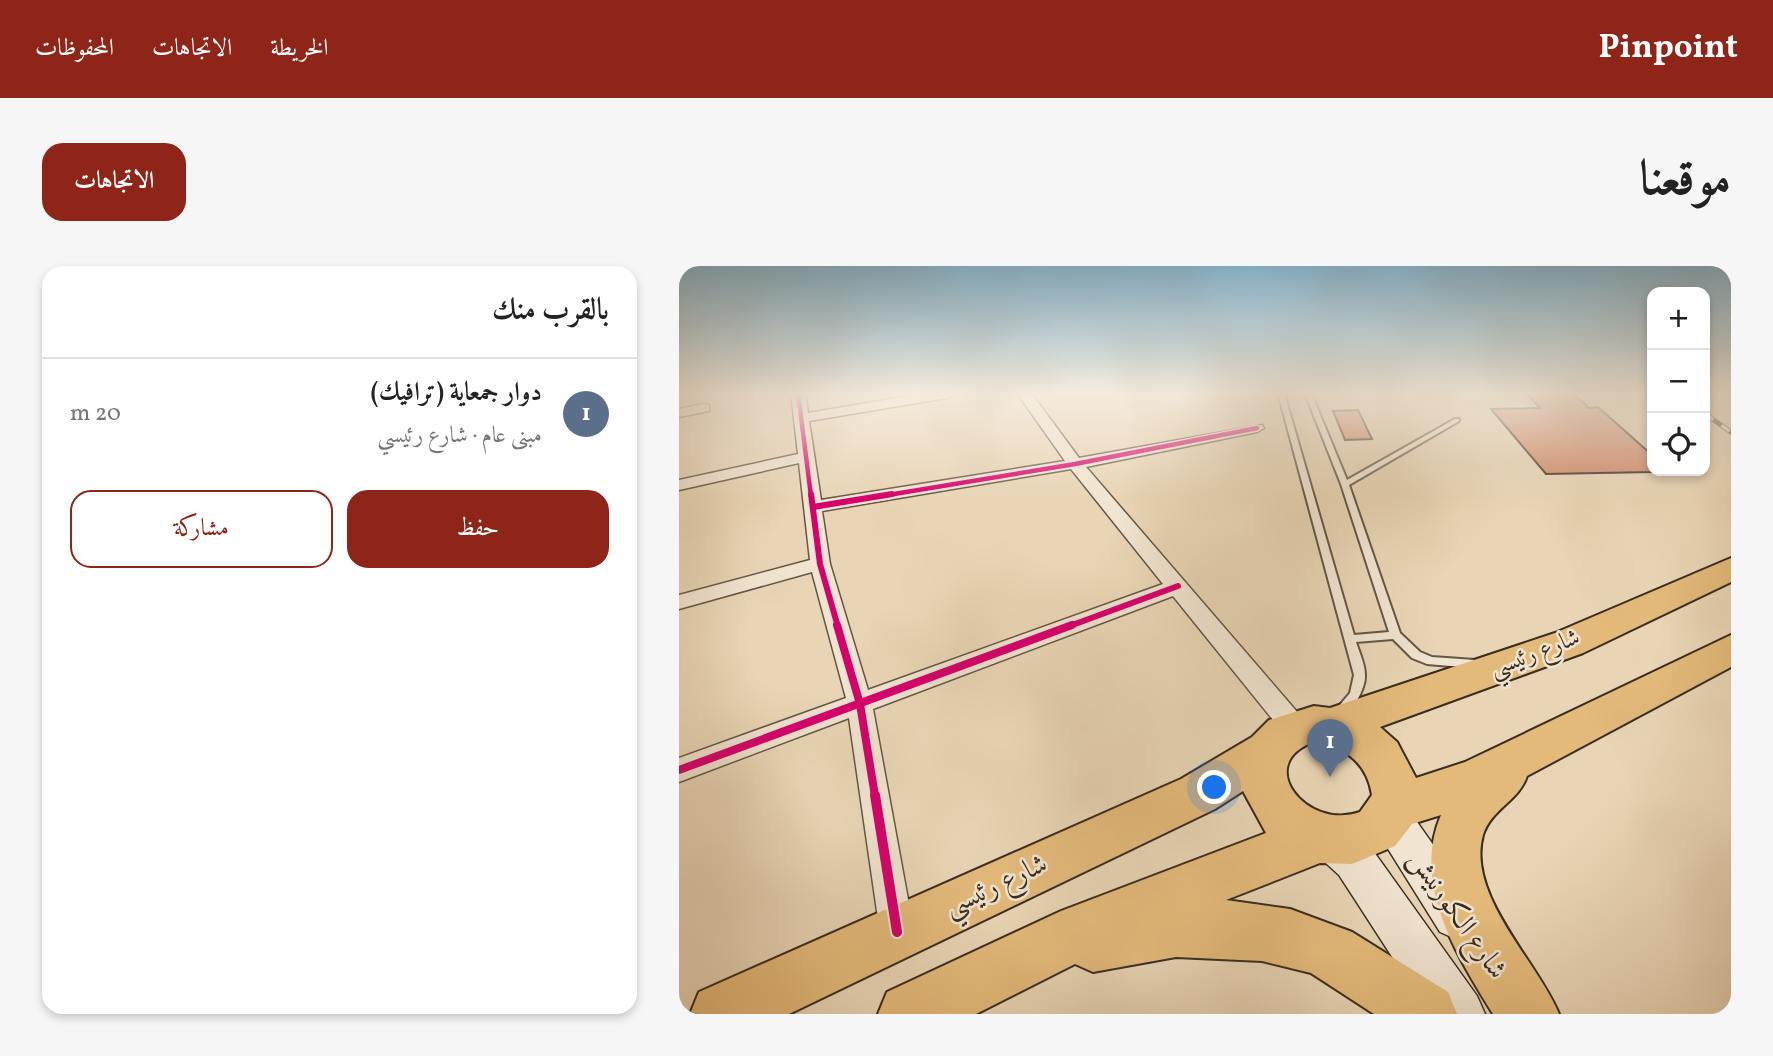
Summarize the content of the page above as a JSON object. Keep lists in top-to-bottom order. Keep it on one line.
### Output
{"streets":{"highway":["شارع رئيسي"],"street":["شارع الكورنيش"]},"crossings":[["شارع رئيسي","شارع الكورنيش"]],"page":{"header":"Pinpoint","nav":["الخريطة","الاتجاهات","المحفوظات"],"title":"موقعنا","buttons":["الاتجاهات",["حفظ","مشاركة"]],"heading":"بالقرب منك","map_buttons":["+","−"],"list":[{"mark":"1","name":"دوار جمعاية (ترافيك)","note":"مبنى عام · شارع رئيسي","value":"20 m"}],"pins":"1"}}
